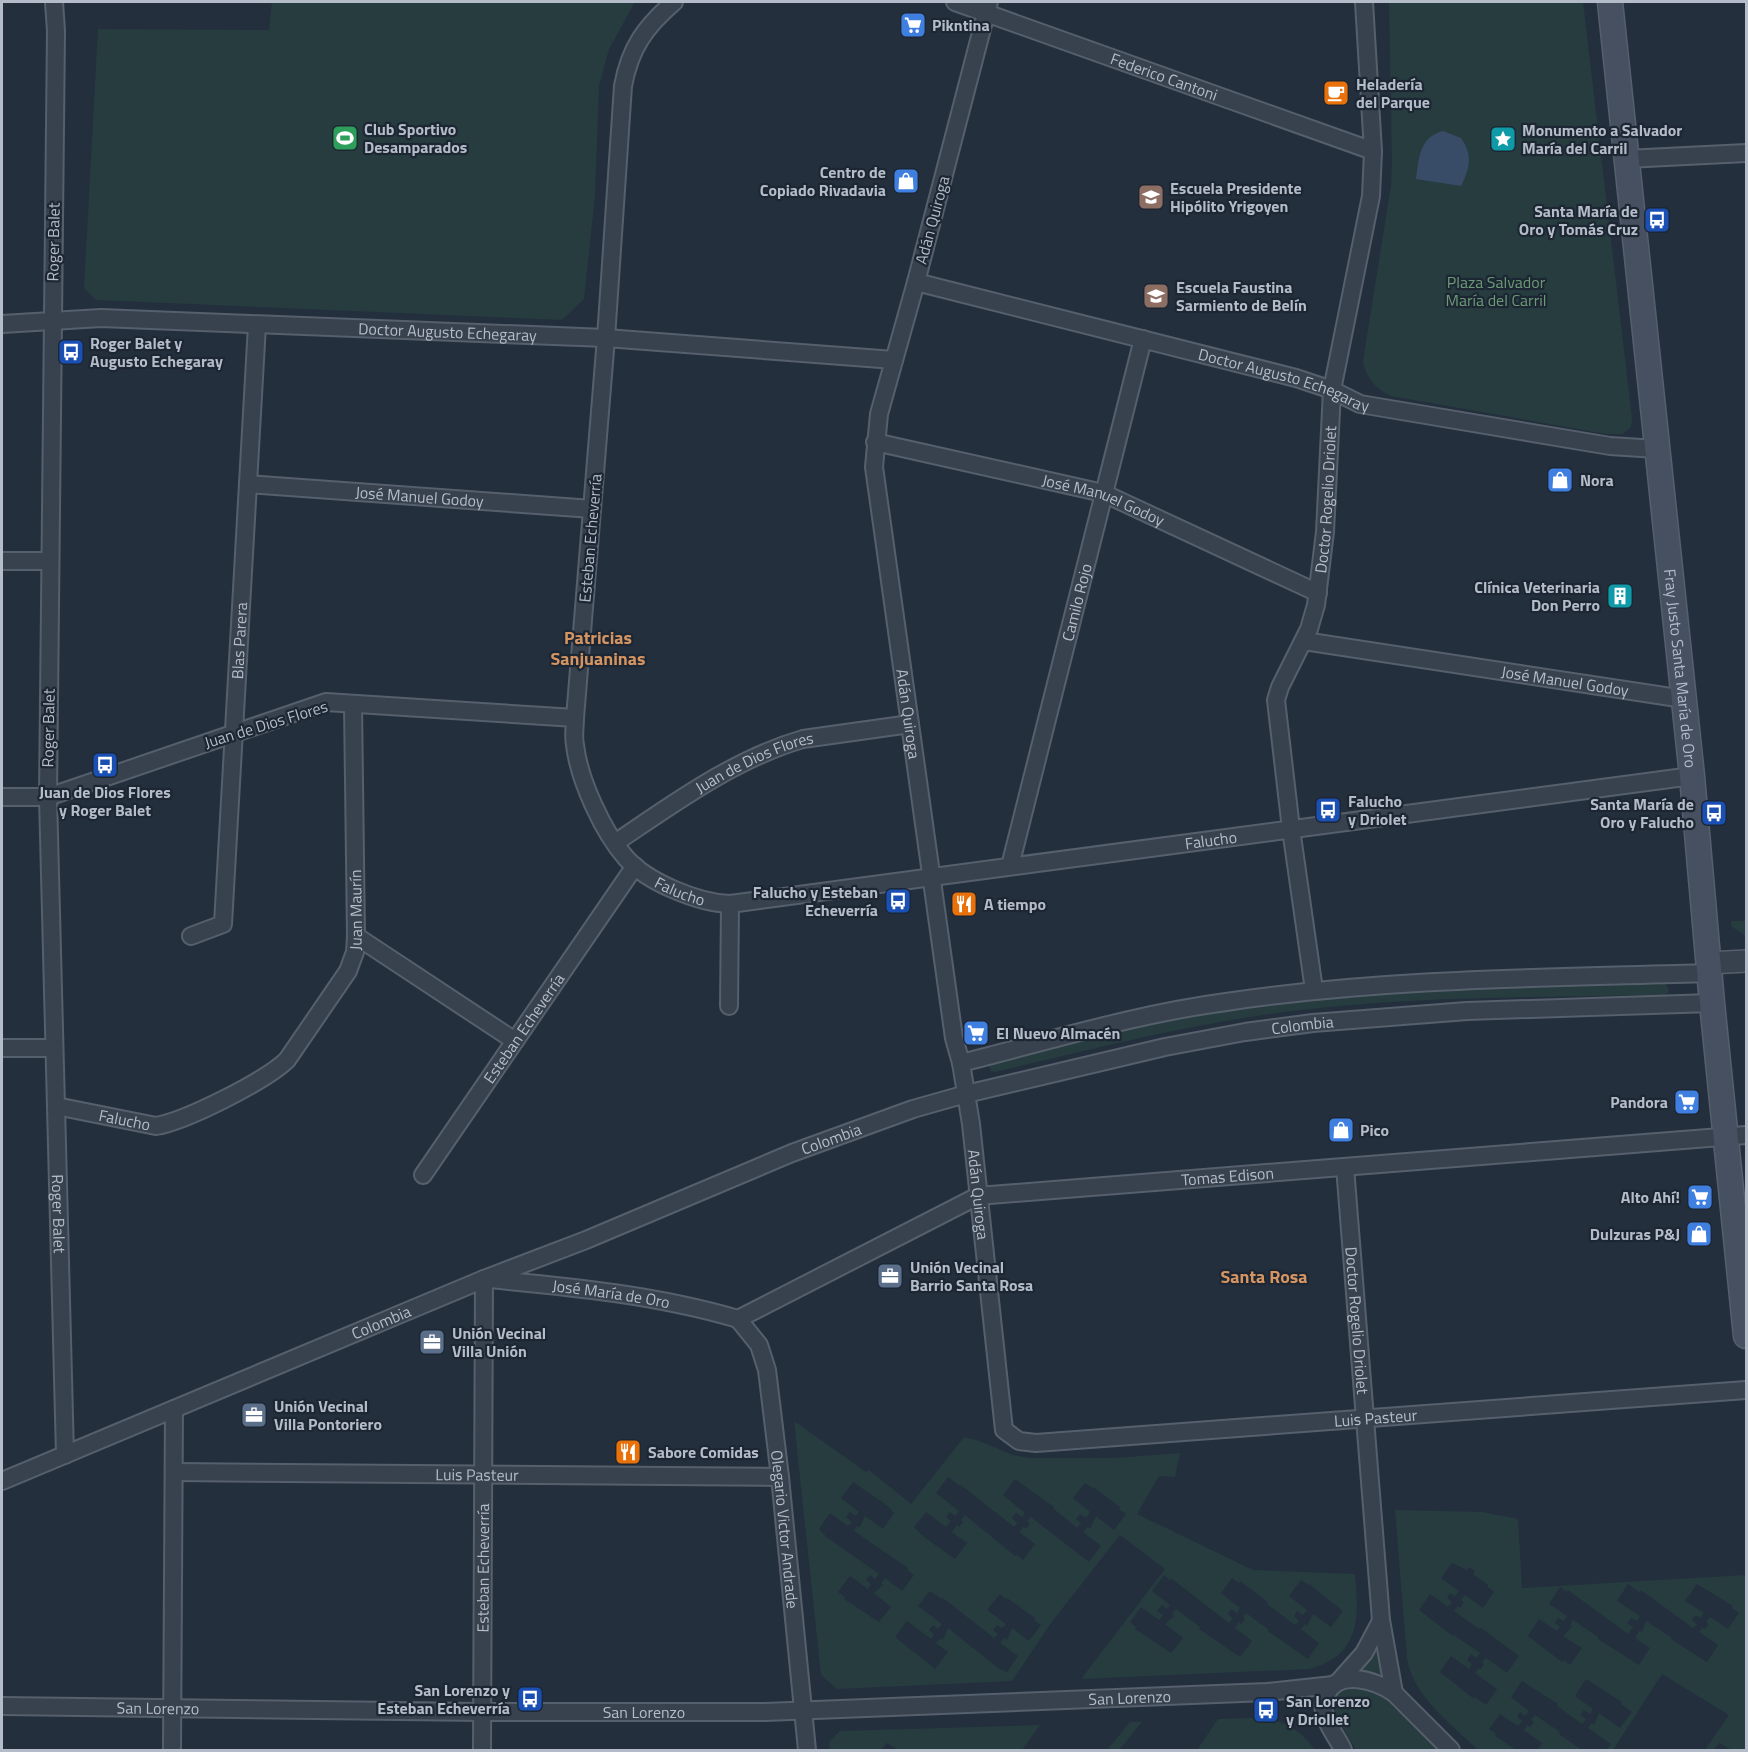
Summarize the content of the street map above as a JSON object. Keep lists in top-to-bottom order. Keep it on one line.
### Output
{"streets":{"main road":["Fray Justo Santa María de Oro"],"street":["Federico Cantoni","Adán Quiroga","Roger Balet","Doctor Augusto Echegaray","José Manuel Godoy","Doctor Rogelio Driolet","Esteban Echeverría","Camilo Rojo","Blas Parera","Juan de Dios Flores","Falucho","Juan Maurín","Colombia","Tomas Edison","José María de Oro","Luis Pasteur","Olegario Victor Andrade","San Lorenzo"]},"crossings":[["Federico Cantoni","Adán Quiroga"],["Federico Cantoni","Doctor Rogelio Driolet"],["Adán Quiroga","Doctor Augusto Echegaray"],["Adán Quiroga","José Manuel Godoy"],["Adán Quiroga","Juan de Dios Flores"],["Adán Quiroga","Falucho"],["Adán Quiroga","Colombia"],["Adán Quiroga","Tomas Edison"],["Adán Quiroga","Luis Pasteur"],["Roger Balet","Doctor Augusto Echegaray"],["Roger Balet","Juan de Dios Flores"],["Roger Balet","Falucho"],["Roger Balet","Colombia"],["Doctor Augusto Echegaray","Doctor Rogelio Driolet"],["Doctor Augusto Echegaray","Esteban Echeverría"],["Doctor Augusto Echegaray","Camilo Rojo"],["Doctor Augusto Echegaray","Blas Parera"],["Doctor Augusto Echegaray","Fray Justo Santa María de Oro"],["José Manuel Godoy","Doctor Rogelio Driolet"],["José Manuel Godoy","Esteban Echeverría"],["José Manuel Godoy","Camilo Rojo"],["José Manuel Godoy","Blas Parera"],["José Manuel Godoy","Fray Justo Santa María de Oro"],["Doctor Rogelio Driolet","Falucho"],["Doctor Rogelio Driolet","Colombia"],["Doctor Rogelio Driolet","Tomas Edison"],["Doctor Rogelio Driolet","Luis Pasteur"],["Doctor Rogelio Driolet","San Lorenzo"],["Esteban Echeverría","Juan de Dios Flores"],["Esteban Echeverría","Falucho"],["Esteban Echeverría","Colombia"],["Esteban Echeverría","José María de Oro"],["Esteban Echeverría","Luis Pasteur"],["Esteban Echeverría","San Lorenzo"],["Camilo Rojo","Falucho"],["Blas Parera","Juan de Dios Flores"],["Fray Justo Santa María de Oro","Falucho"],["Fray Justo Santa María de Oro","Colombia"],["Fray Justo Santa María de Oro","Tomas Edison"],["Juan de Dios Flores","Juan Maurín"],["Falucho","Juan Maurín"],["Colombia","José María de Oro"],["Tomas Edison","José María de Oro"],["Tomas Edison","Olegario Victor Andrade"],["José María de Oro","Olegario Victor Andrade"],["Luis Pasteur","Olegario Victor Andrade"],["Olegario Victor Andrade","San Lorenzo"]],"districts":["Patricias Sanjuaninas","Santa Rosa"],"parks":["Plaza Salvador María del Carril"],"places":{"supermarket":["Pikntina","El Nuevo Almacén","Pandora","Alto Ahí!"],"cafe":["Heladería del Parque"],"sports":["Club Sportivo Desamparados"],"place":["Monumento a Salvador María del Carril"],"shop":["Centro de Copiado Rivadavia","Nora","Pico","Dulzuras P&J"],"school or university":["Escuela Presidente Hipólito Yrigoyen","Escuela Faustina Sarmiento de Belín"],"bus stop":["Santa María de Oro y Tomás Cruz","Roger Balet y Augusto Echegaray","Juan de Dios Flores y Roger Balet","Falucho y Driolet","Santa María de Oro y Falucho","Falucho y Esteban Echeverría","San Lorenzo y Esteban Echeverría","San Lorenzo y Driollet"],"building":["Clínica Veterinaria Don Perro"],"restaurant":["A tiempo","Sabore Comidas"],"office":["Unión Vecinal Barrio Santa Rosa","Unión Vecinal Villa Unión","Unión Vecinal Villa Pontoriero"]}}
